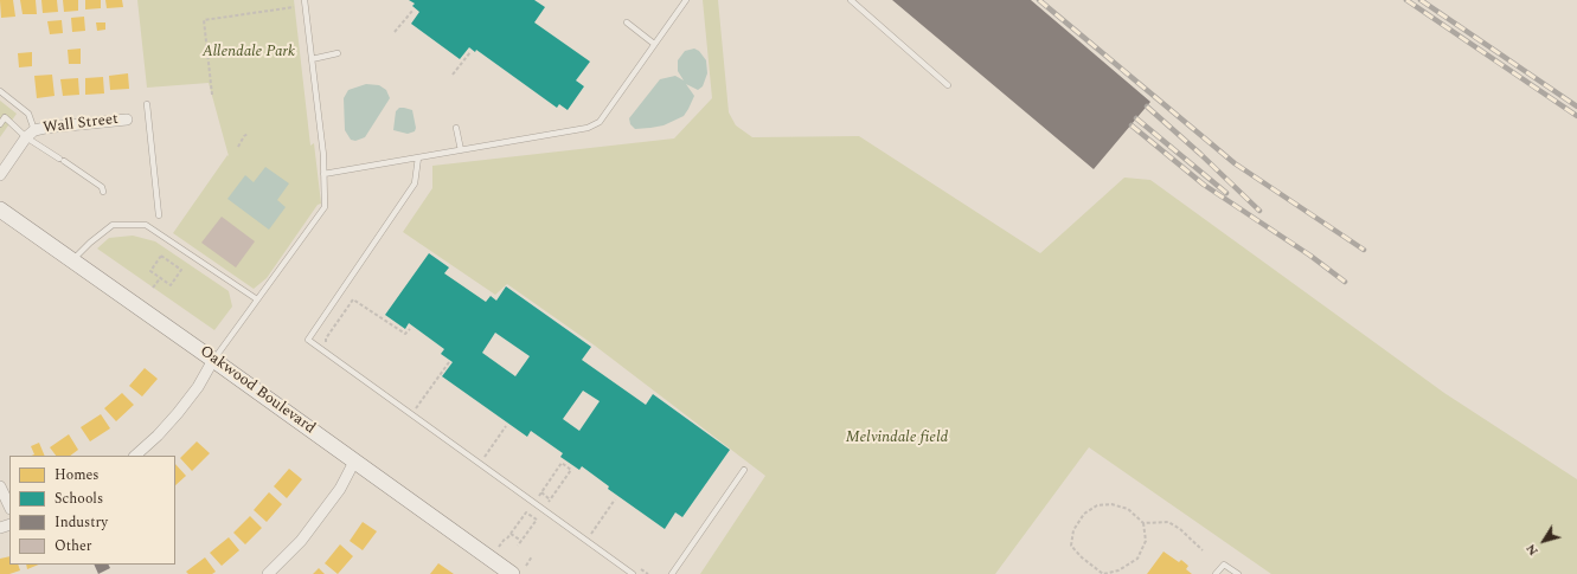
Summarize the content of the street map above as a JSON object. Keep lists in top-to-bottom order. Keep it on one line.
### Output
{"streets":{"main road":["Oakwood Boulevard"],"street":["Wall Street"]},"parks":["Allendale Park","Melvindale field"],"legend":["Homes","Schools","Industry","Other"],"north":"bottom left"}
